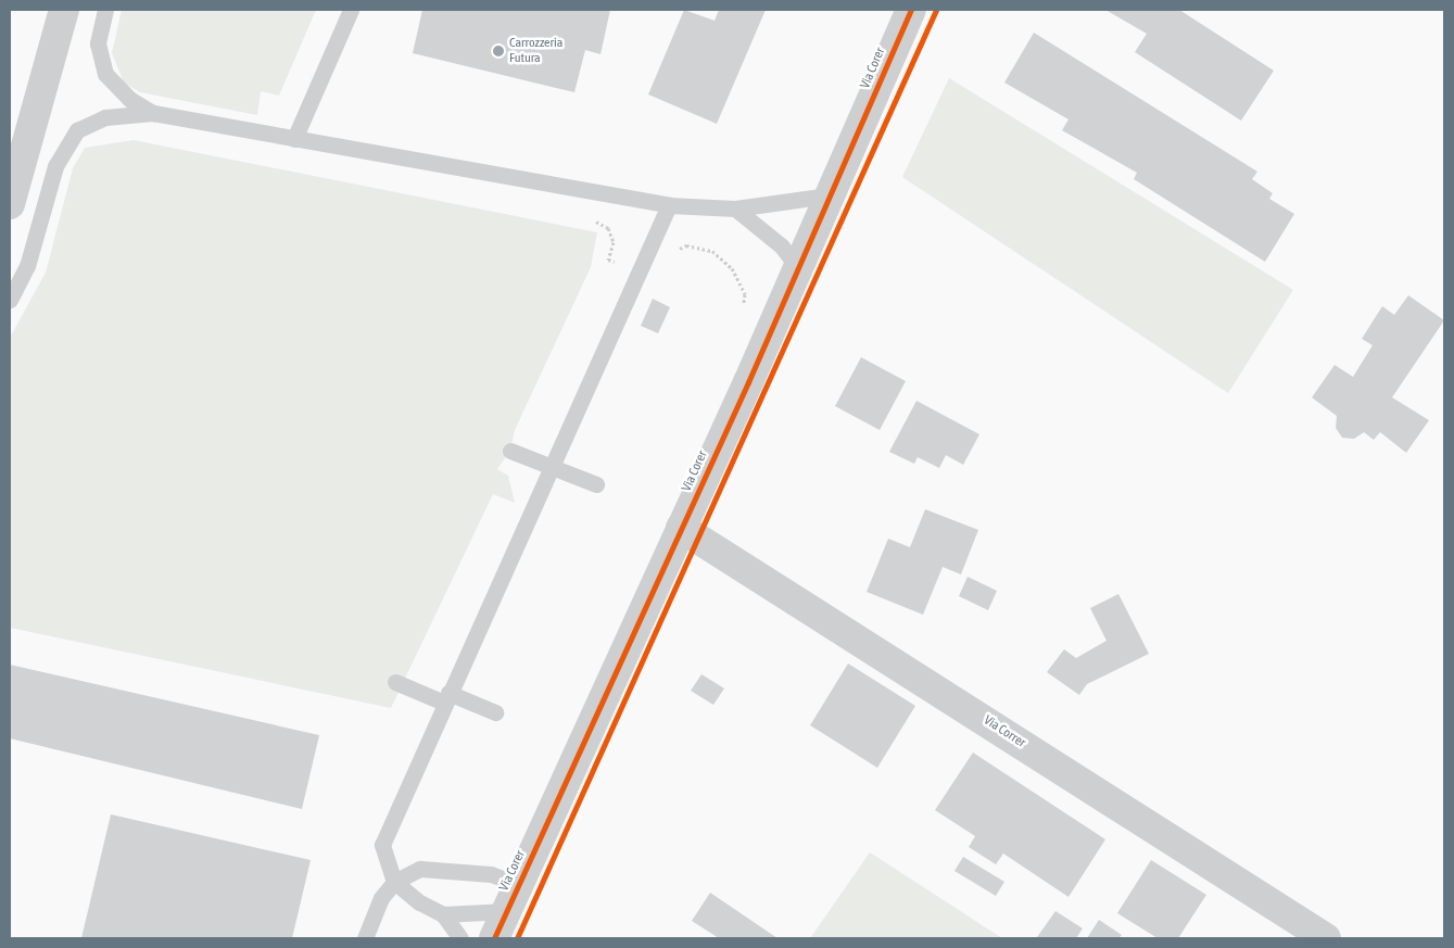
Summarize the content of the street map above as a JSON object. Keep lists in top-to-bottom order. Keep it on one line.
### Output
{"streets":{"street":["Via Corer","Via Correr"]},"crossings":[["Via Corer","Via Correr"]],"places":["Carrozzeria Futura"]}
